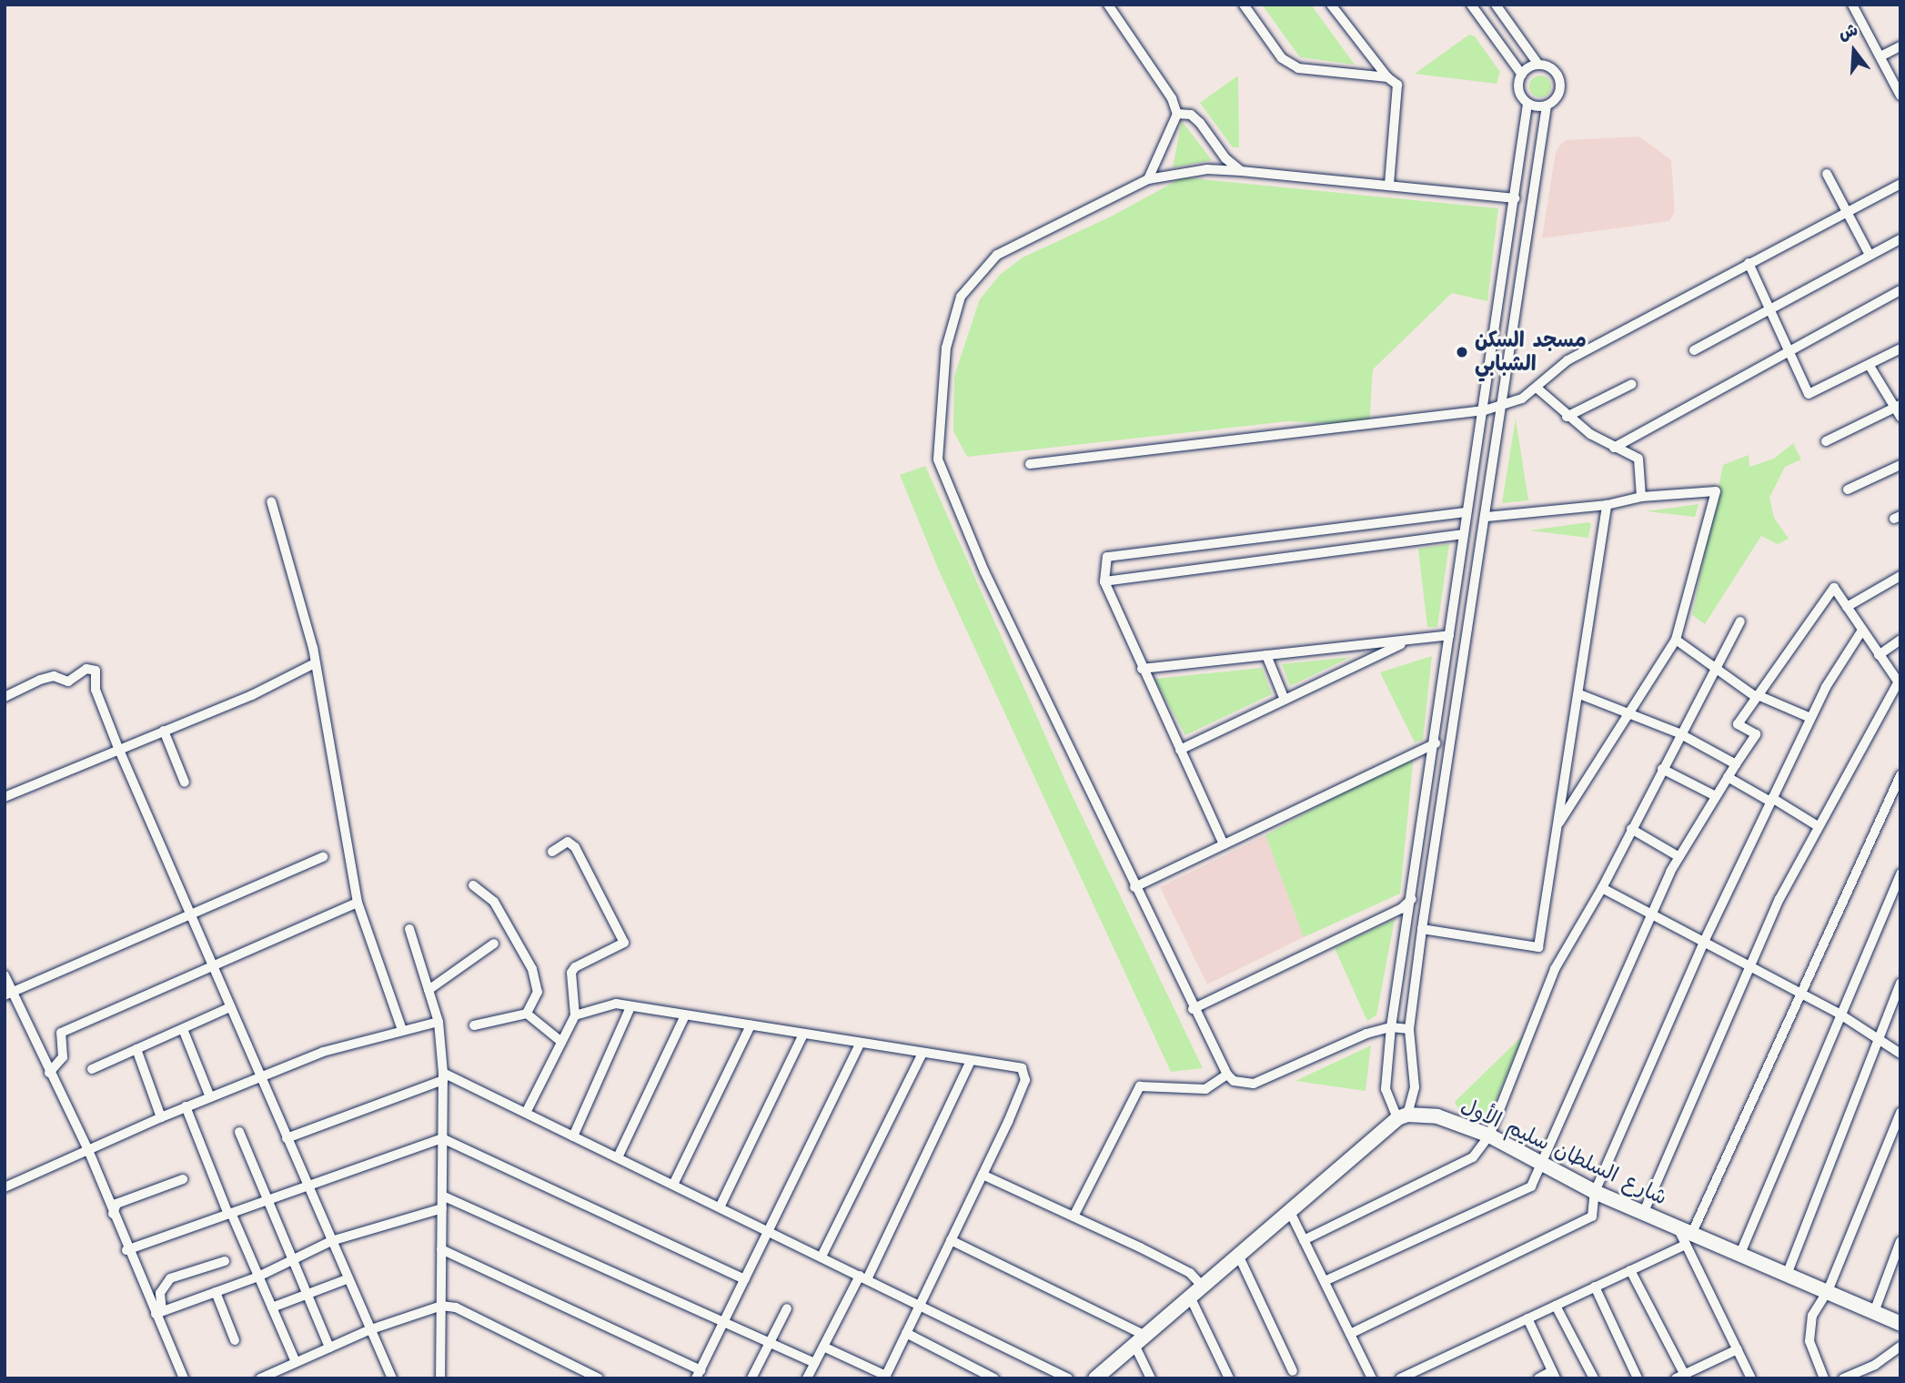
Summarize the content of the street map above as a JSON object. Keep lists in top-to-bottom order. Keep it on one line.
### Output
{"streets":{"street":["شارع السلطان سليم الأول"]},"places":["مسجد السكن الشبابي"],"north":"top"}
